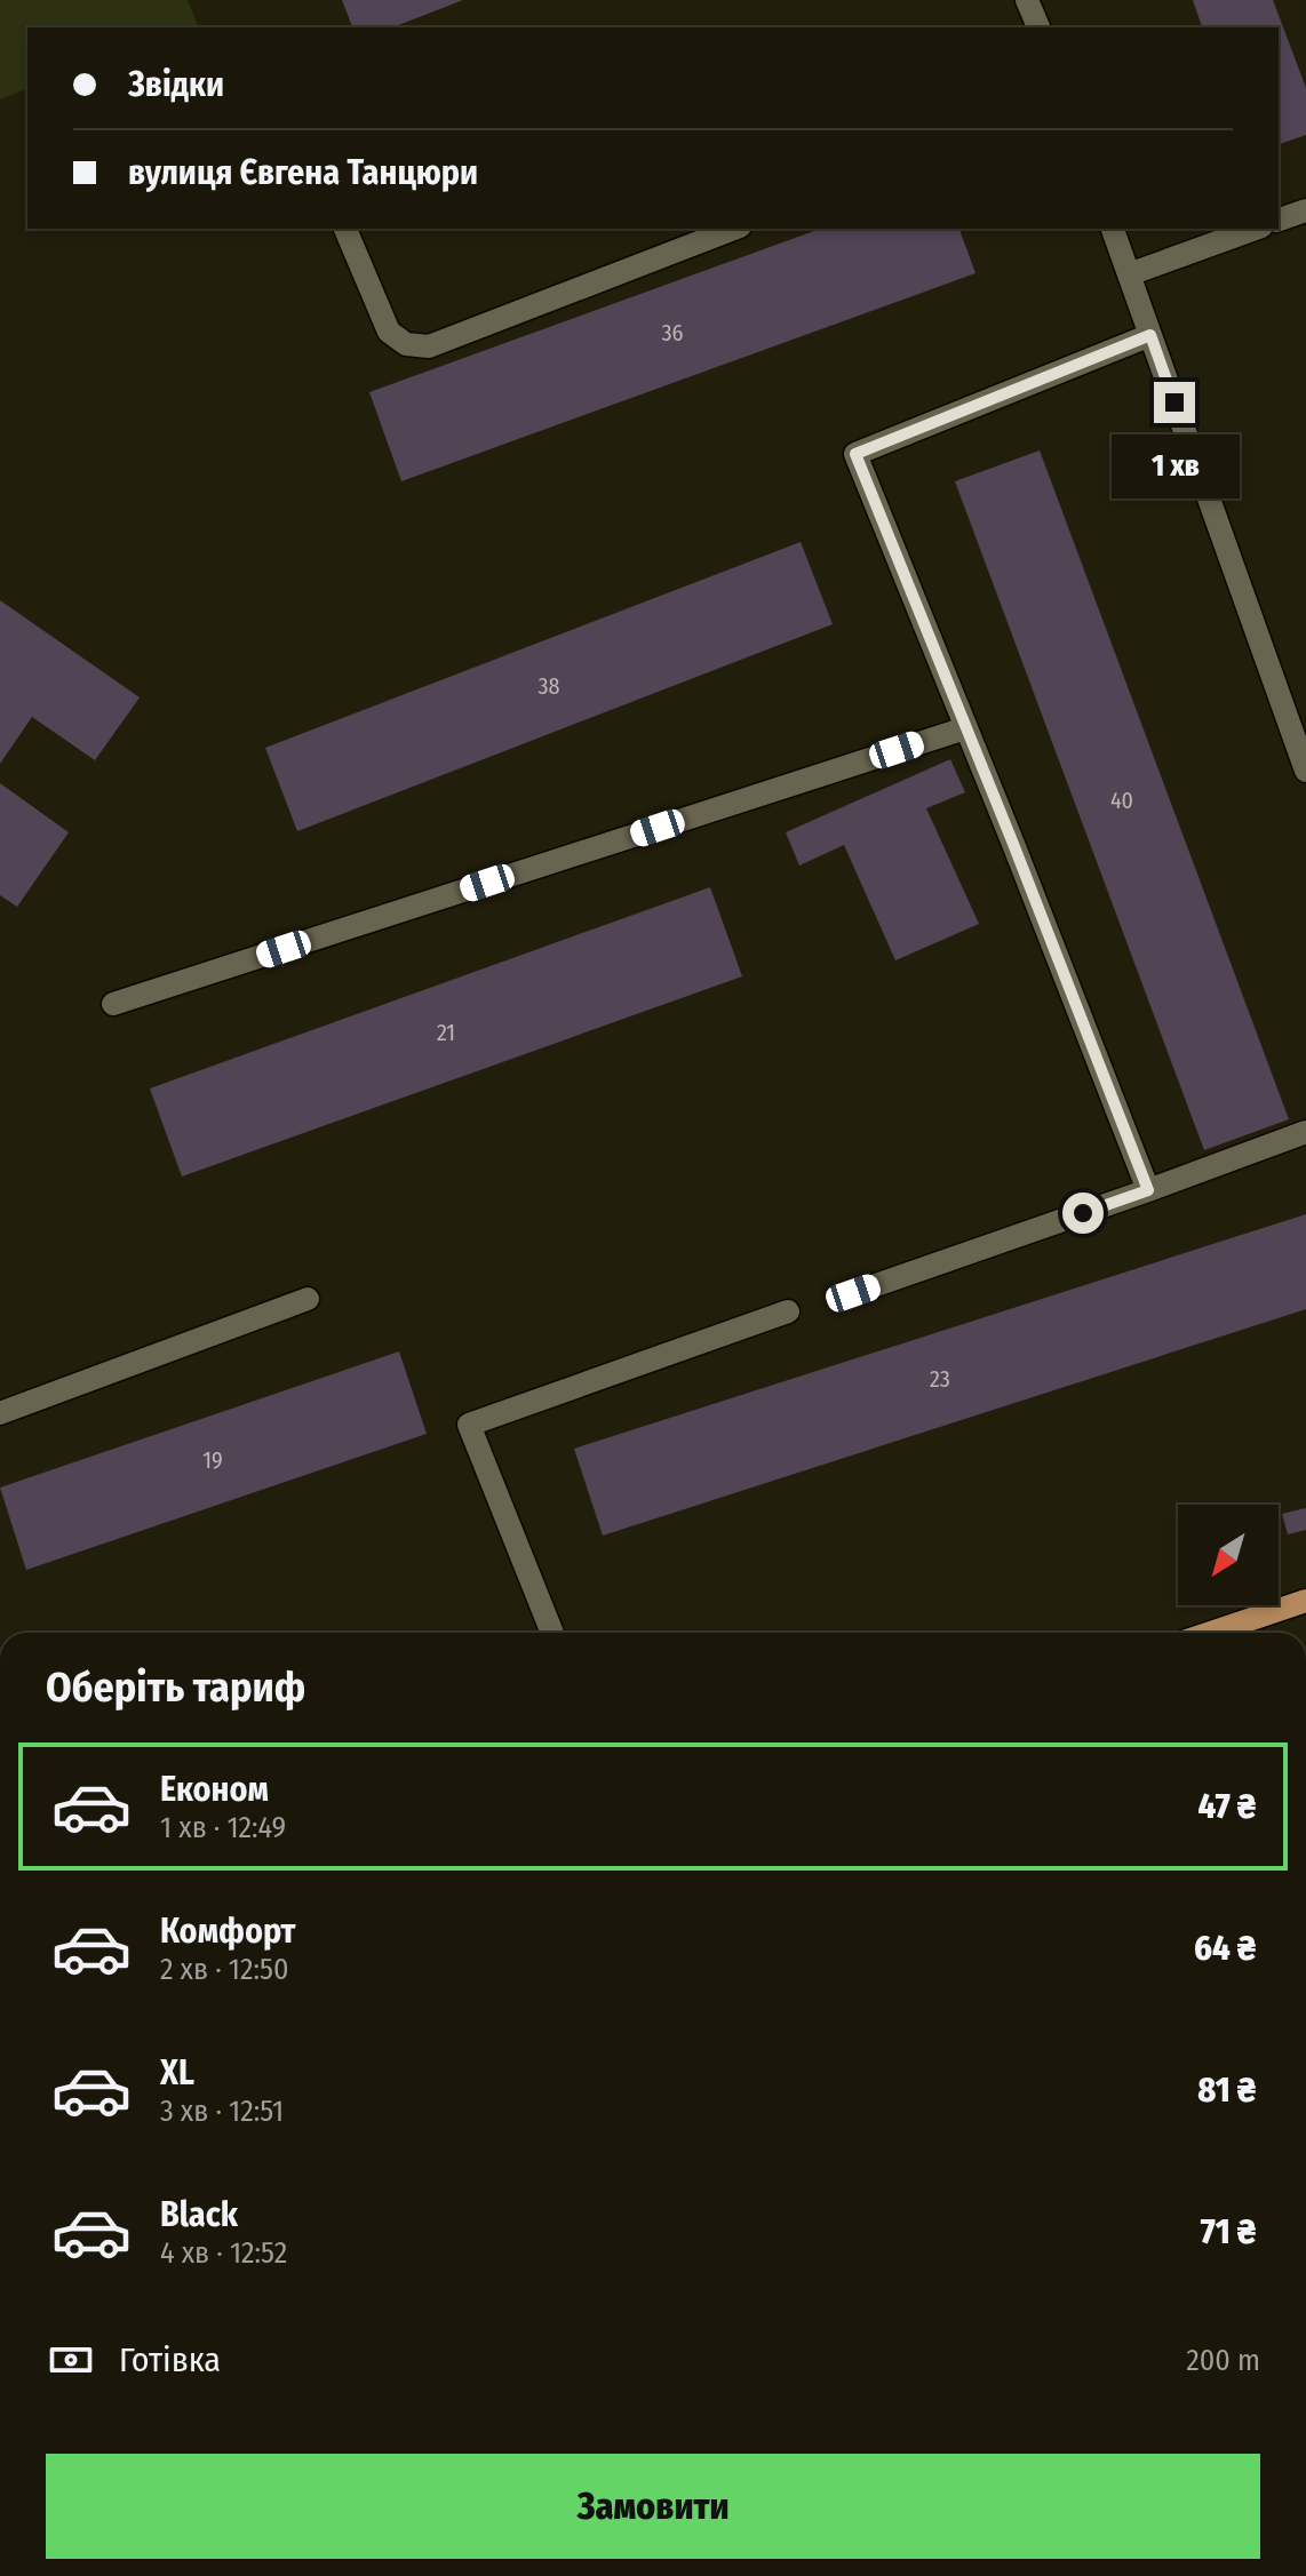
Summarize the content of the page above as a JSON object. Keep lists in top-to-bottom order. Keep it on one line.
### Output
{"house_numbers":["36","38","40","21","23","19"],"north":"bottom left","page":{"banner":["Звідки","вулиця Євгена Танцюри"],"bubble":"1 хв","heading":"Оберіть тариф","list":[{"name":"Економ","note":"1 хв · 12:49","value":"47 ₴"},{"name":"Комфорт","note":"2 хв · 12:50","value":"64 ₴"},{"name":"XL","note":"3 хв · 12:51","value":"81 ₴"},{"name":"Black","note":"4 хв · 12:52","value":"71 ₴"}],"pay":["Готівка","200 m"],"buttons":"Замовити"}}
